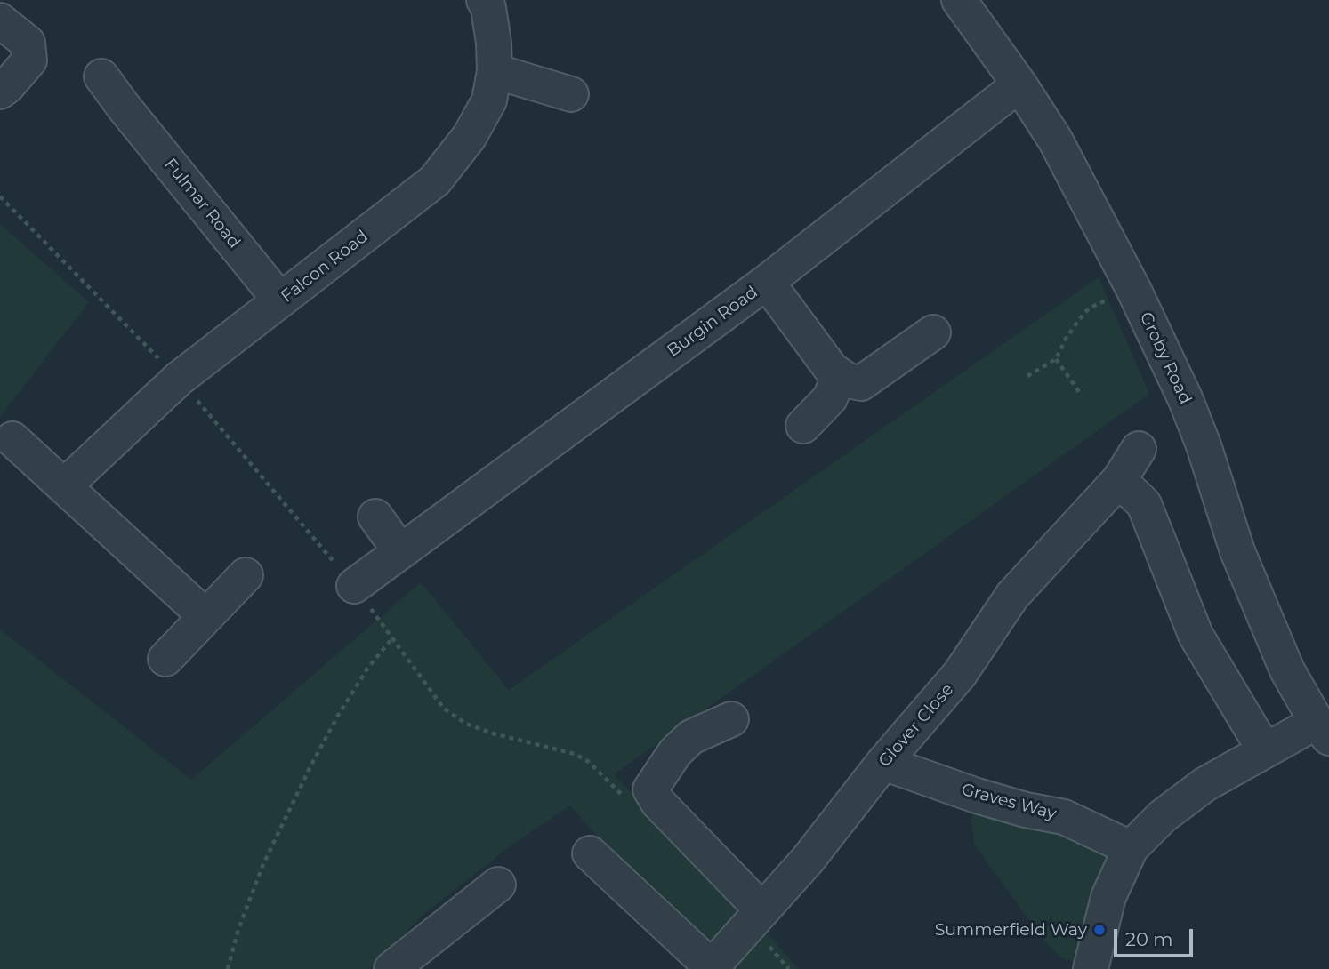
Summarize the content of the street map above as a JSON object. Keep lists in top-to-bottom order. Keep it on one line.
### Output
{"streets":{"street":["Fulmar Road","Falcon Road","Burgin Road","Groby Road","Glover Close","Graves Way"]},"crossings":[["Fulmar Road","Falcon Road"],["Burgin Road","Groby Road"],["Glover Close","Graves Way"]],"places":["Summerfield Way"],"scale_bar":"20 m"}
